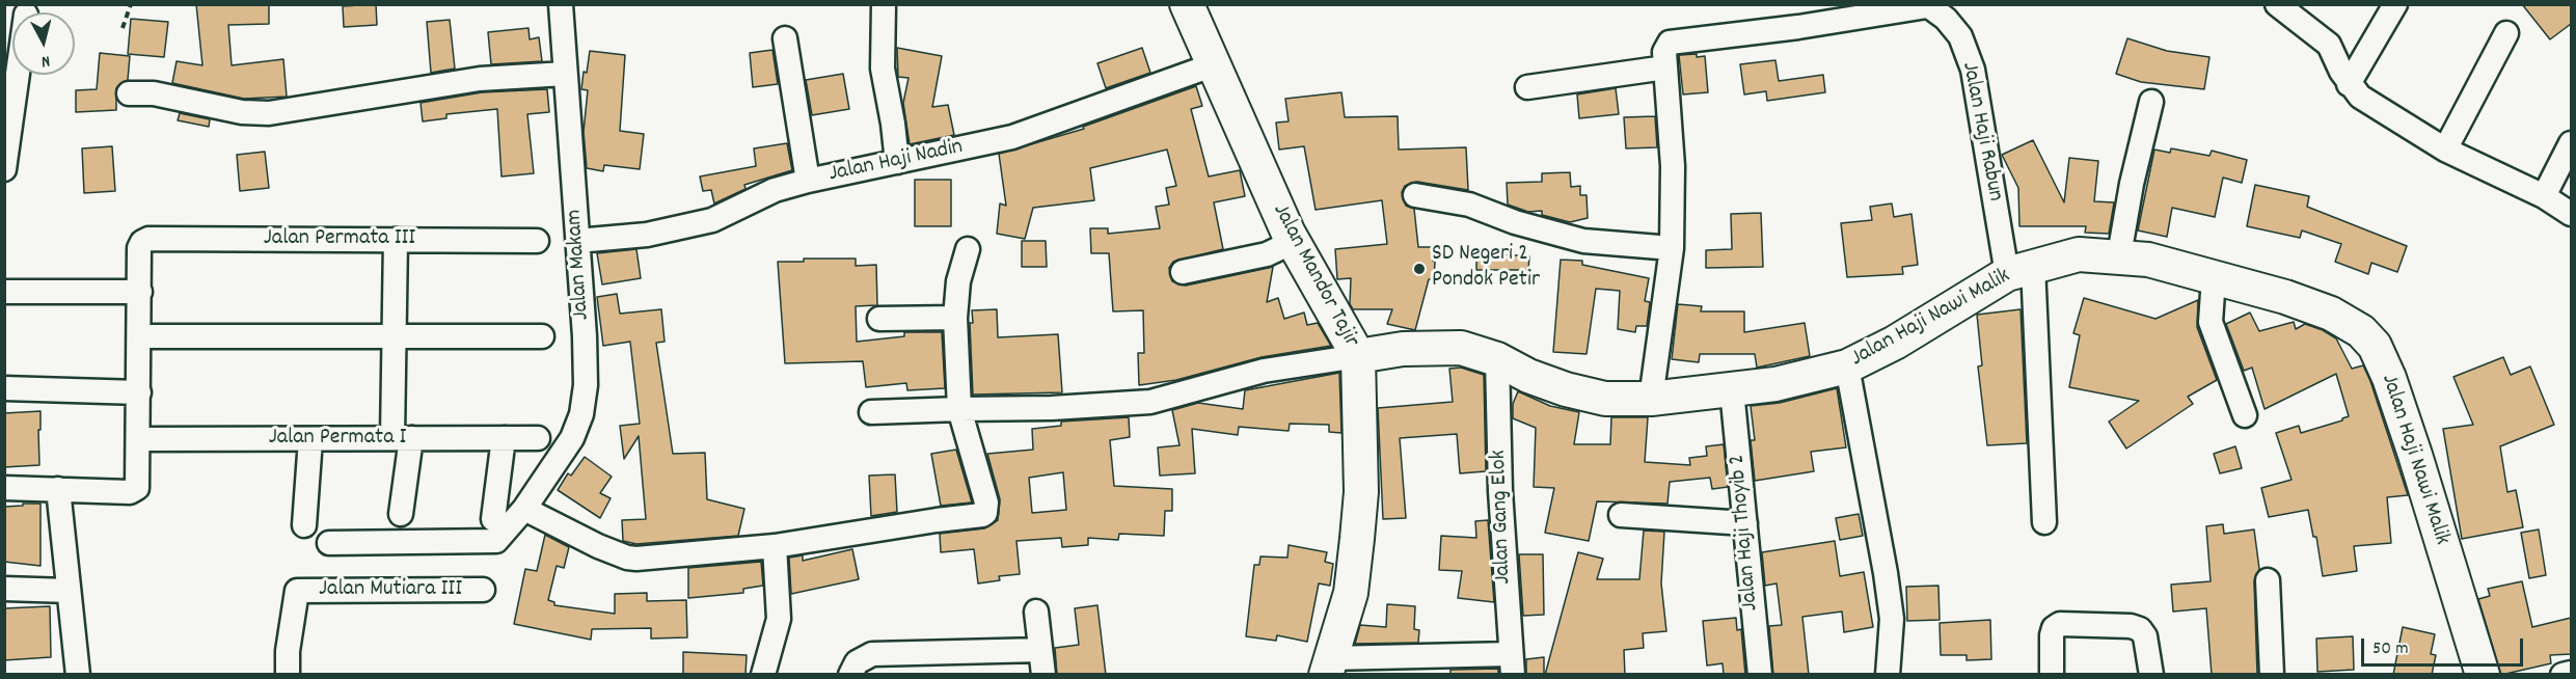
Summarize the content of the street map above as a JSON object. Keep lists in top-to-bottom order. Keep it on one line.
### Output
{"streets":{"main road":["Jalan Mandor Tajir","Jalan Haji Nawi Malik"],"street":["Jalan Haji Rabun","Jalan Haji Nadin","Jalan Permata III","Jalan Makam","Jalan Permata I","Jalan Gang Elok","Jalan Haji Thoyib 2","Jalan Mutiara III"]},"crossings":[["Jalan Haji Rabun","Jalan Haji Nawi Malik"],["Jalan Haji Nadin","Jalan Makam"],["Jalan Haji Nadin","Jalan Mandor Tajir"],["Jalan Mandor Tajir","Jalan Haji Nawi Malik"],["Jalan Haji Nawi Malik","Jalan Gang Elok"],["Jalan Haji Nawi Malik","Jalan Haji Thoyib 2"]],"places":["SD Negeri 2 Pondok Petir"],"scale_bar":"50 m","north":"bottom"}
